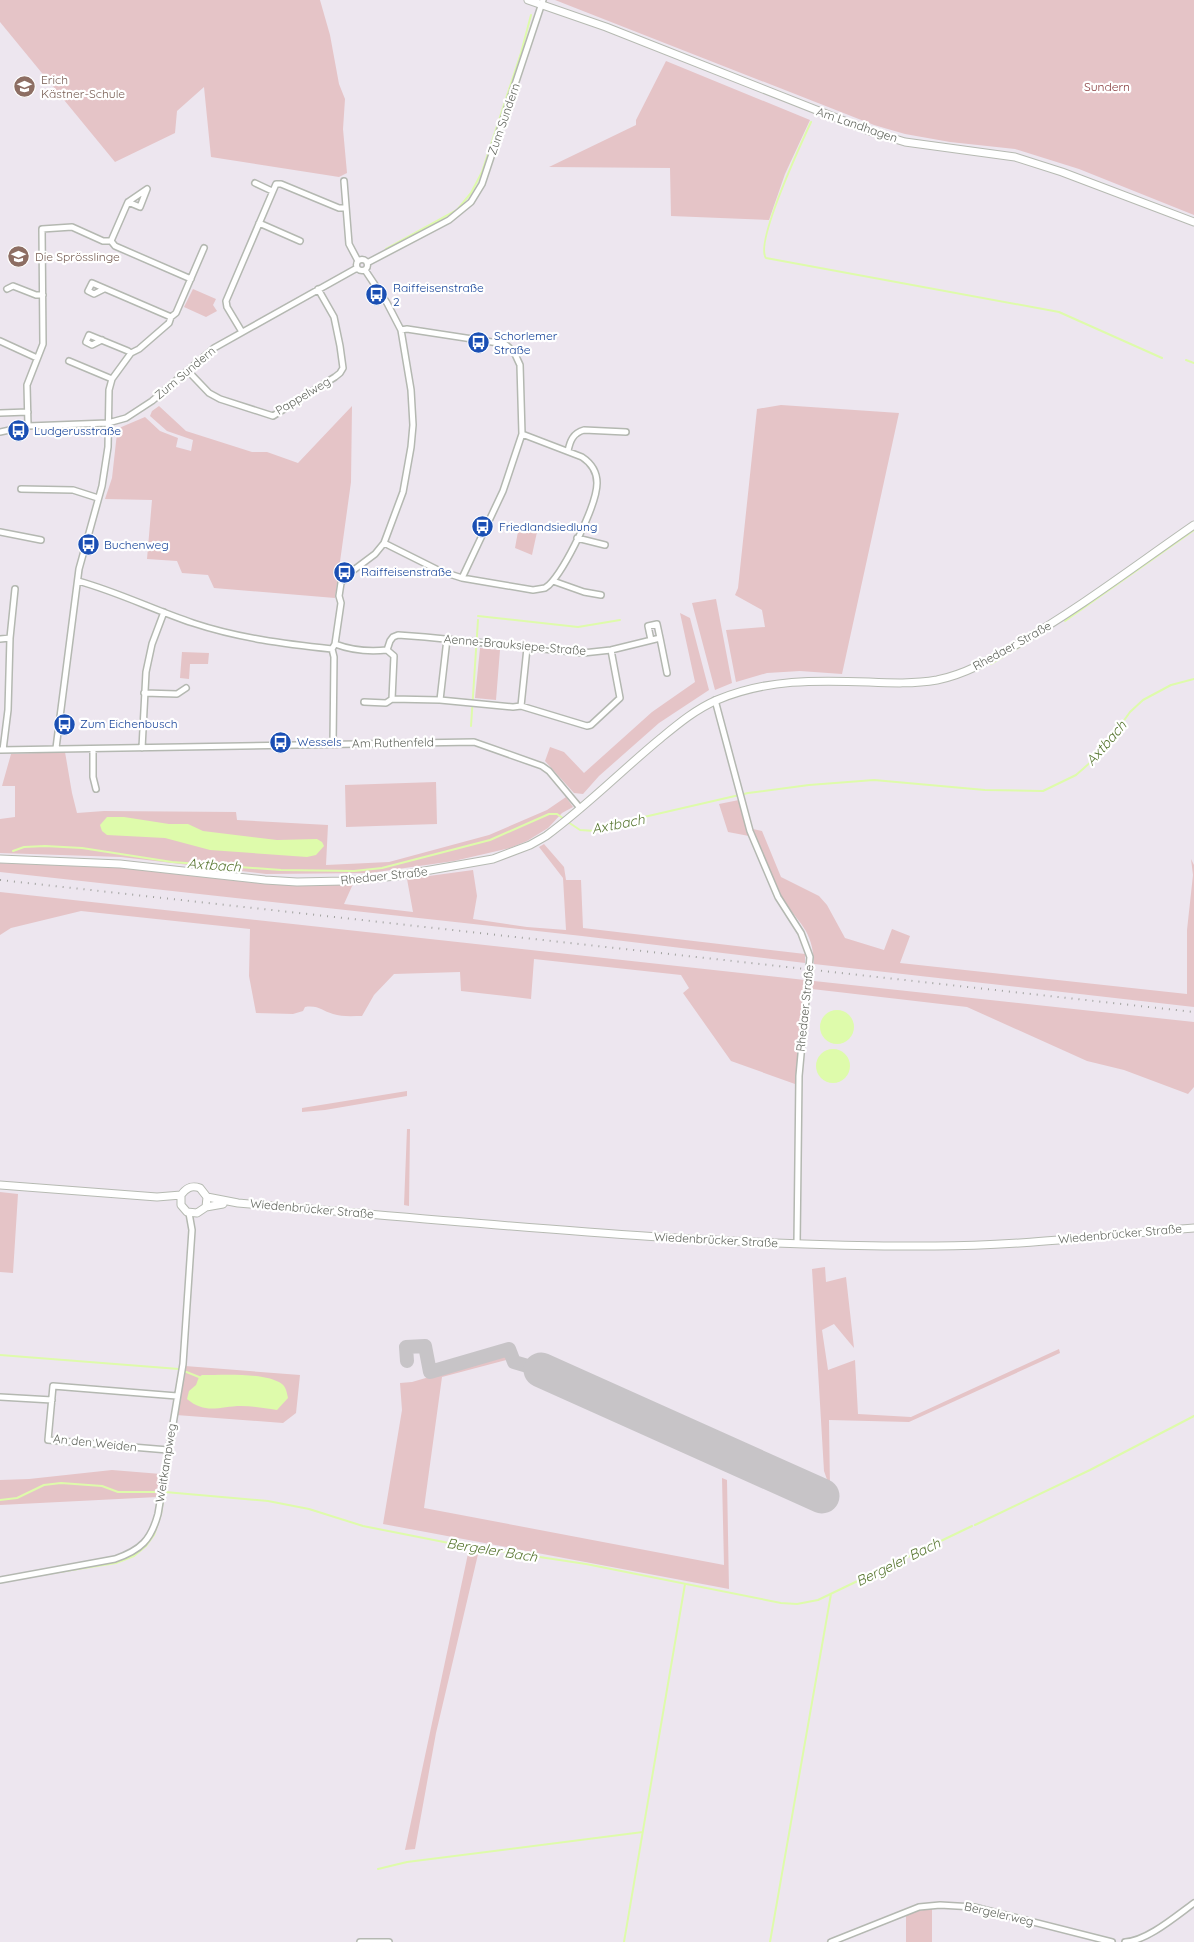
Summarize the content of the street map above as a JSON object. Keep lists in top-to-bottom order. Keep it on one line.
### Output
{"streets":{"street":["Zum Sundern","Am Landhagen","Pappelweg","Aenne-Brauksiepe-Straße","Rhedaer Straße","Am Ruthenfeld","Wiedenbrücker Straße","An den Weiden","Weitkampweg","Bergelerweg"]},"crossings":[["Zum Sundern","Am Landhagen"],["Zum Sundern","Pappelweg"],["Rhedaer Straße","Am Ruthenfeld"],["Rhedaer Straße","Wiedenbrücker Straße"],["An den Weiden","Weitkampweg"]],"water":["Axtbach","Bergeler Bach"],"parks":["Sundern"],"places":{"school or university":["Erich Kästner-Schule","Die Sprösslinge"],"bus stop":["Raiffeisenstraße 2","Schorlemer Straße","Ludgerusstraße","Friedlandsiedlung","Buchenweg","Raiffeisenstraße","Zum Eichenbusch","Wessels"]}}
